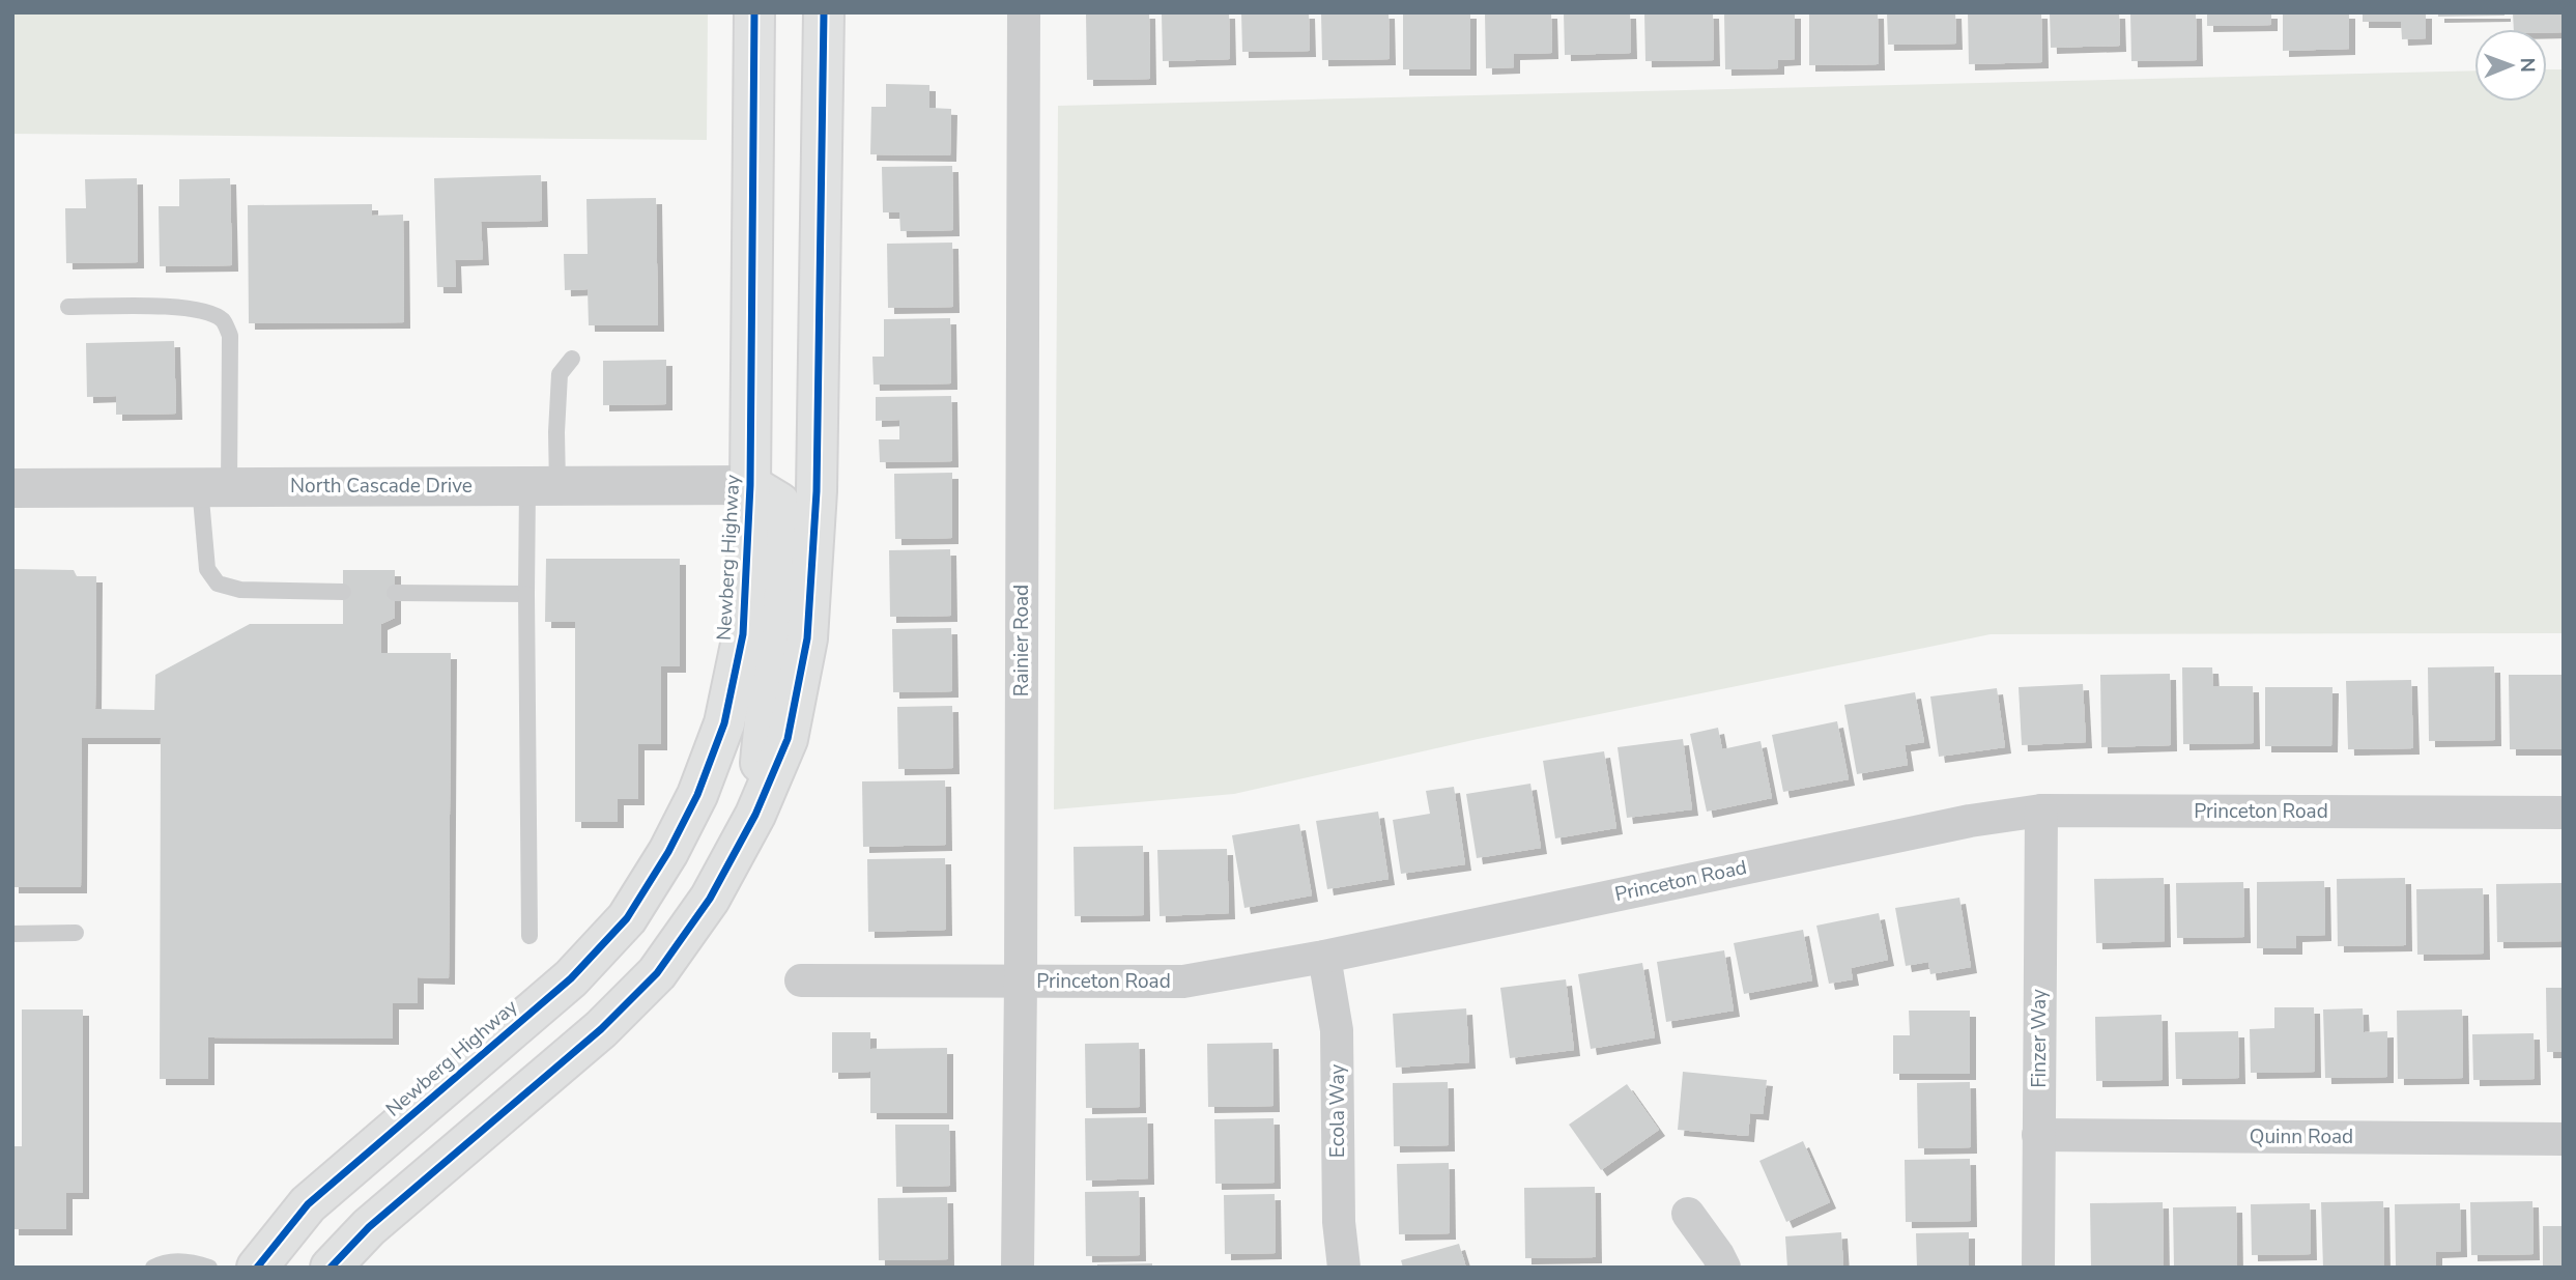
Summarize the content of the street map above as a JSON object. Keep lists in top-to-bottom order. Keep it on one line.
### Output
{"streets":{"main road":["Newberg Highway"],"street":["North Cascade Drive","Rainier Road","Princeton Road","Finzer Way","Ecola Way","Quinn Road"]},"crossings":[["North Cascade Drive","Newberg Highway"],["Rainier Road","Princeton Road"],["Princeton Road","Finzer Way"],["Princeton Road","Ecola Way"],["Finzer Way","Quinn Road"]],"north":"right"}
